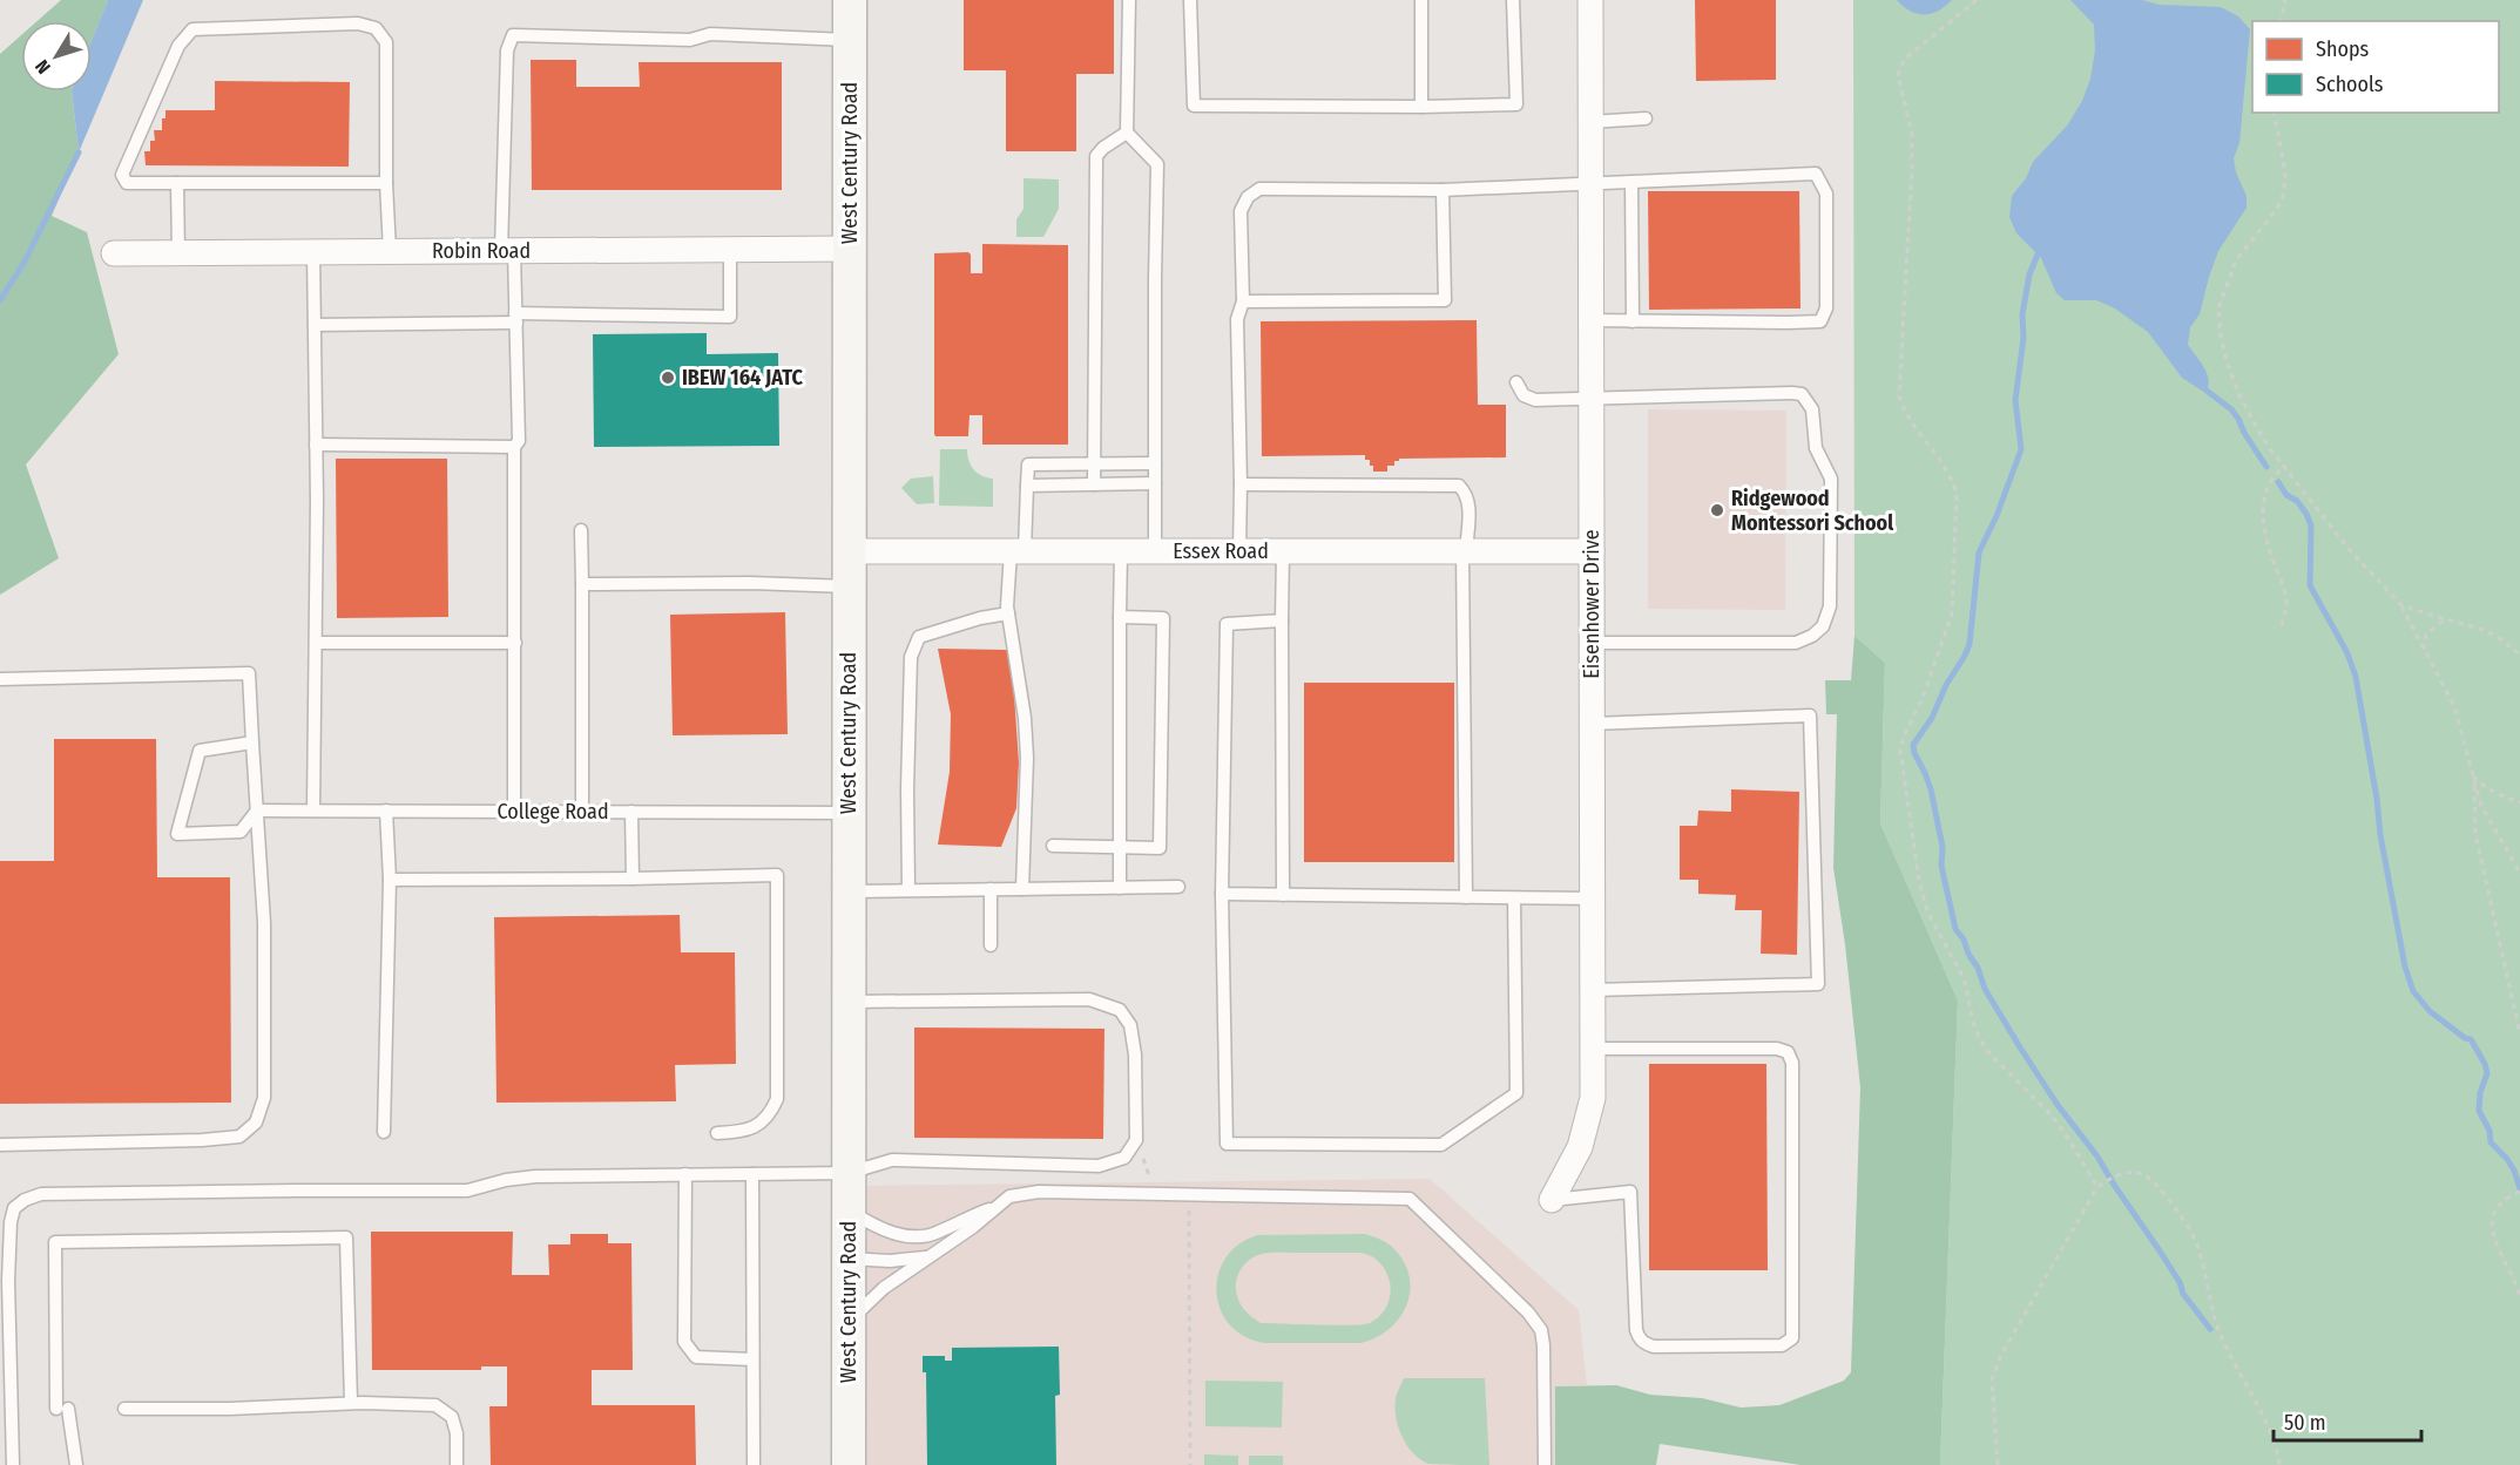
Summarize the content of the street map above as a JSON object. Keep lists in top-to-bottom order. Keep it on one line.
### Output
{"streets":{"main road":["West Century Road"],"street":["Robin Road","Essex Road","Eisenhower Drive"],"lane":["College Road"]},"crossings":[["West Century Road","Robin Road"],["West Century Road","Essex Road"],["West Century Road","College Road"],["Essex Road","Eisenhower Drive"]],"places":["IBEW 164 JATC","Ridgewood Montessori School"],"legend":["Shops","Schools"],"scale_bar":"50 m","north":"bottom left"}
